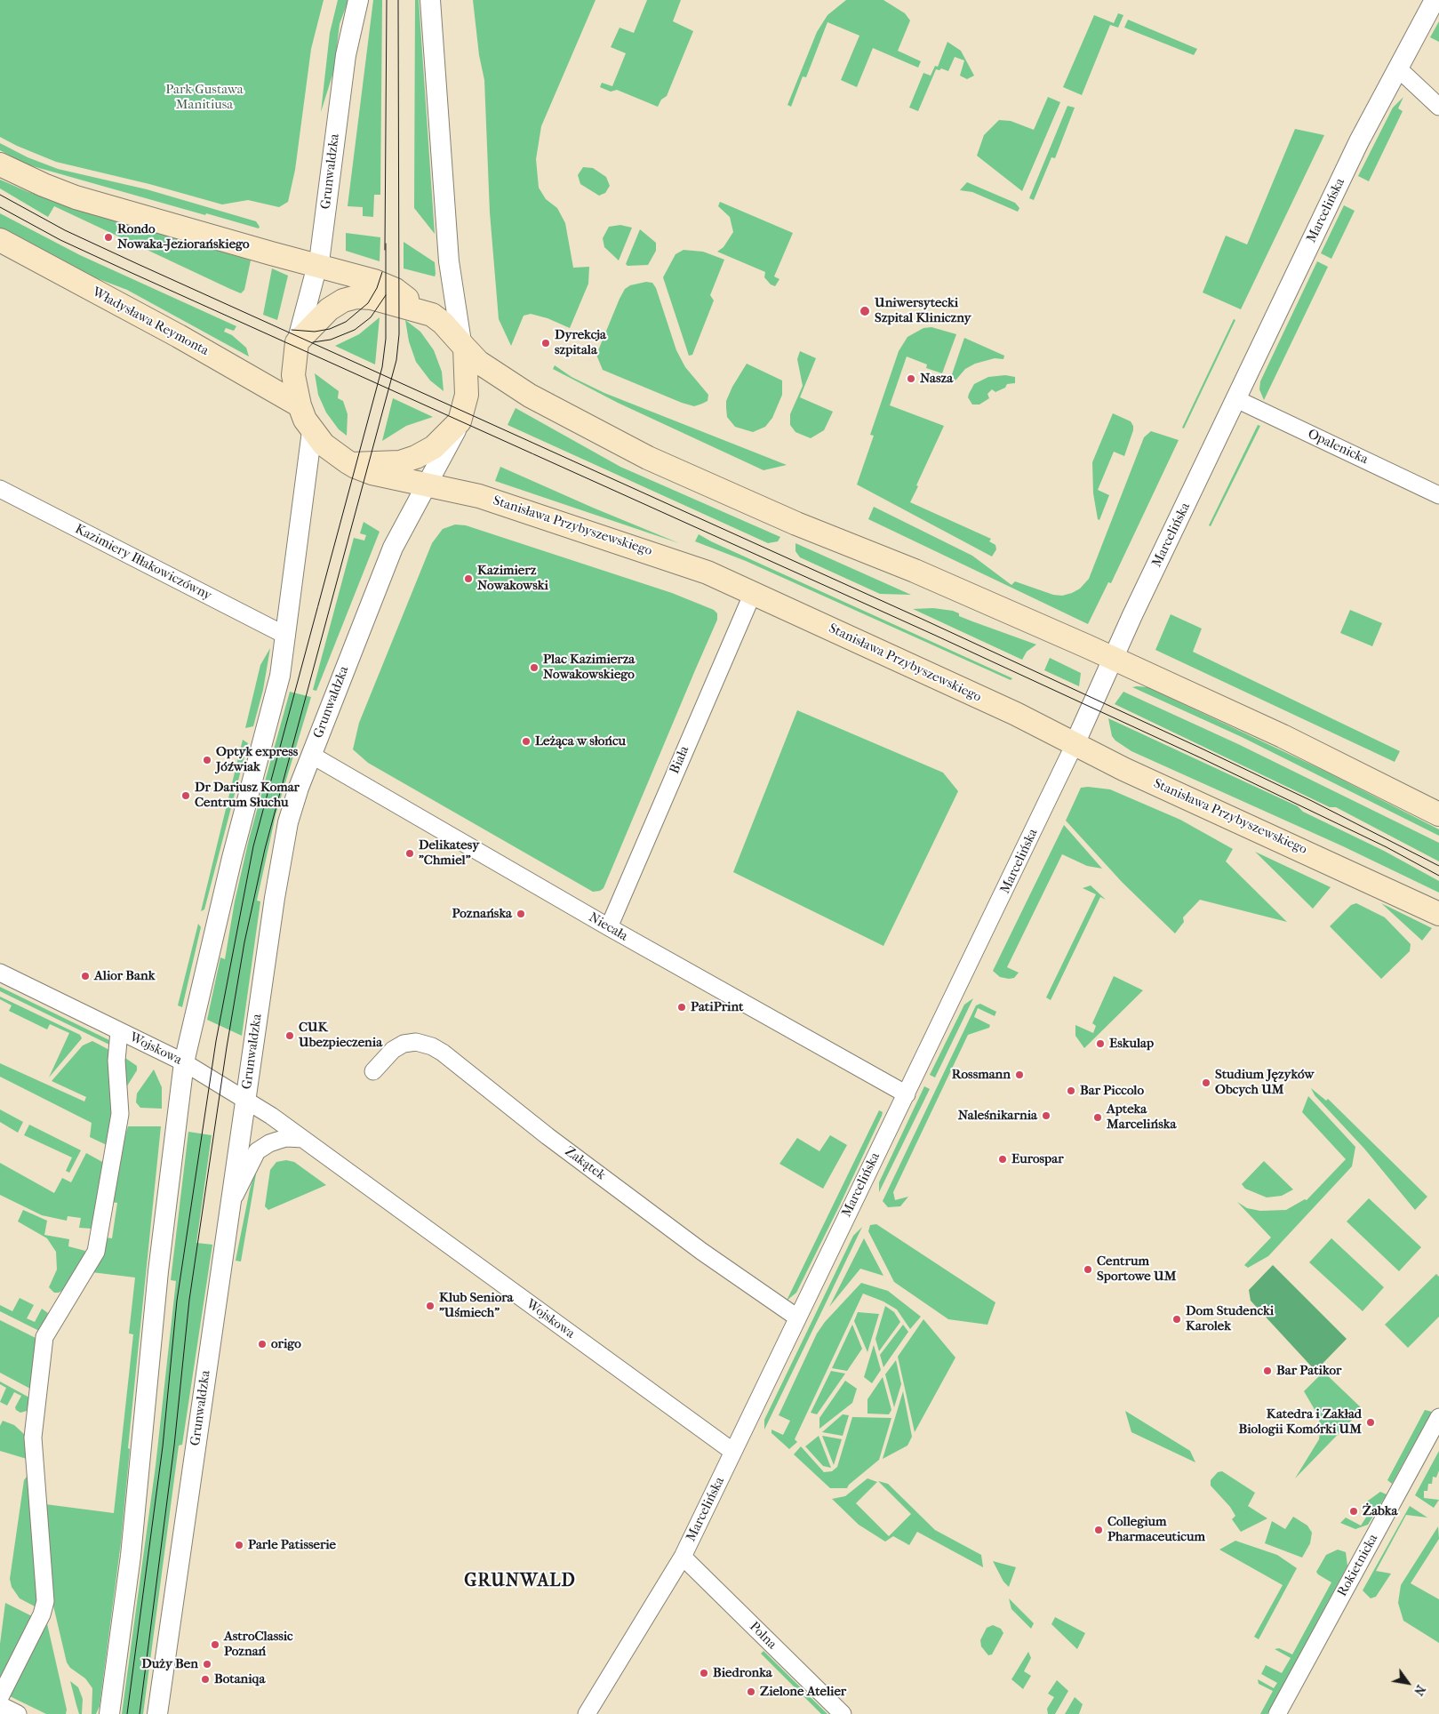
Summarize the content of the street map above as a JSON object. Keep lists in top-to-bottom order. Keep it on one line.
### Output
{"streets":{"main road":["Władysława Reymonta","Stanisława Przybyszewskiego"],"street":["Grunwaldzka","Marcelińska","Opalenicka","Kazimiery Iłłakowiczówny","Biała","Niecała","Wojskowa","Zakątek","Rokietnicka","Polna"]},"crossings":[["Grunwaldzka","Stanisława Przybyszewskiego"],["Grunwaldzka","Niecała"],["Grunwaldzka","Wojskowa"],["Marcelińska","Opalenicka"],["Marcelińska","Stanisława Przybyszewskiego"],["Marcelińska","Niecała"],["Marcelińska","Wojskowa"],["Marcelińska","Zakątek"],["Marcelińska","Polna"],["Władysława Reymonta","Stanisława Przybyszewskiego"],["Stanisława Przybyszewskiego","Biała"],["Biała","Niecała"]],"districts":["GRUNWALD"],"parks":["Park Gustawa Manitiusa"],"places":["Rondo Nowaka-Jeziorańskiego","Uniwersytecki Szpital Kliniczny","Dyrekcja szpitala","Nasza","Kazimierz Nowakowski","Plac Kazimierza Nowakowskiego","Leżąca w słońcu","Optyk express Jóźwiak","Dr Dariusz Komar Centrum Słuchu","Delikatesy \"Chmiel\"","Poznańska","Alior Bank","PatiPrint","CUK Ubezpieczenia","Eskulap","Rossmann","Studium Języków Obcych UM","Bar Piccolo","Naleśnikarnia","Apteka Marcelińska","Eurospar","Centrum Sportowe UM","Klub Seniora \"Uśmiech\"","Dom Studencki Karolek","origo","Bar Patikor","Katedra i Zakład Biologii Komórki UM","Żabka","Collegium Pharmaceuticum","Parle Patisserie","AstroClassic Poznań","Duży Ben","Biedronka","Botaniqa","Zielone Atelier"],"north":"bottom right"}
